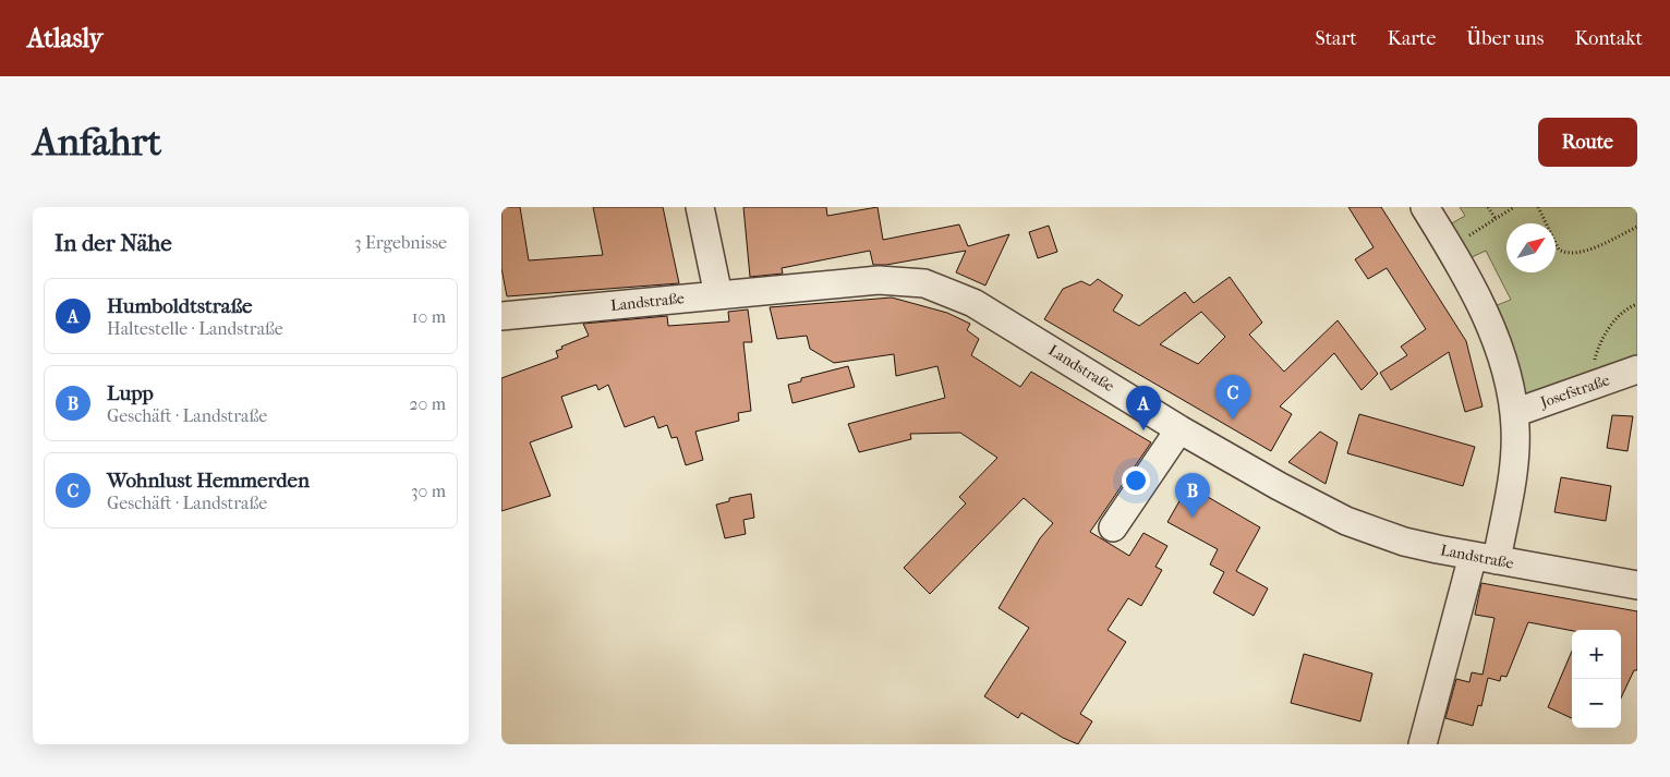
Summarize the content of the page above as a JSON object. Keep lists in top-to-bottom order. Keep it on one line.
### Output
{"streets":{"street":["Landstraße","Josefstraße"]},"north":"top right","page":{"header":"Atlasly","nav":["Start","Karte","Über uns","Kontakt"],"buttons":"Route","title":"Anfahrt","heading":["In der Nähe","3 Ergebnisse"],"list":[{"mark":"A","name":"Humboldtstraße","note":"Haltestelle · Landstraße","value":"10 m"},{"mark":"B","name":"Lupp","note":"Geschäft · Landstraße","value":"20 m"},{"mark":"C","name":"Wohnlust Hemmerden","note":"Geschäft · Landstraße","value":"30 m"}],"pins":["C","A","B"],"map_buttons":["+","−"]}}
